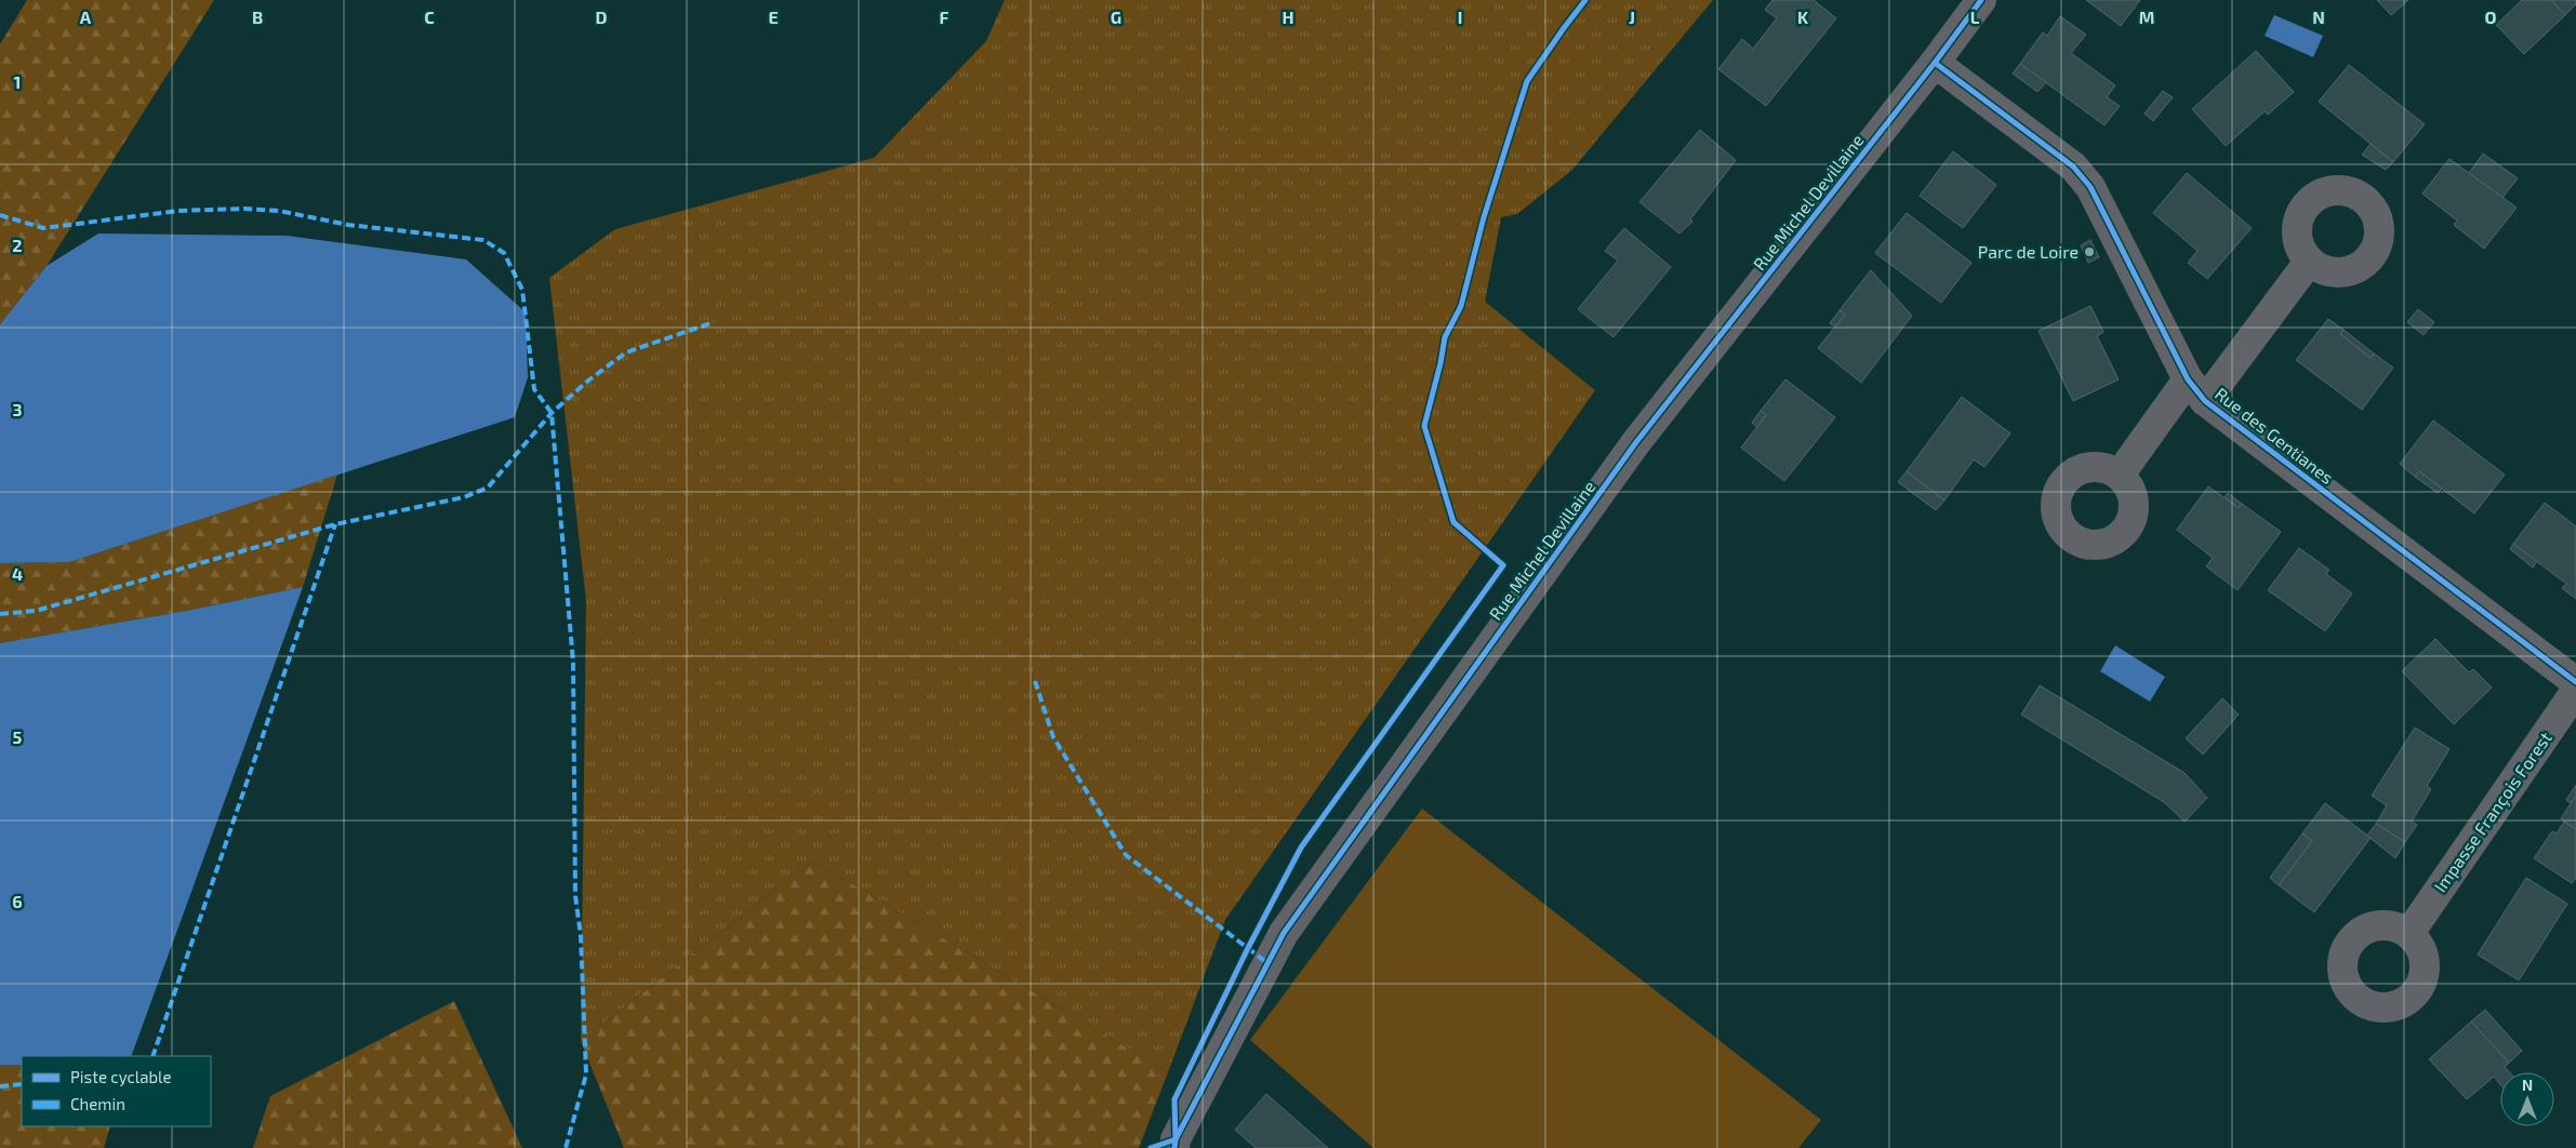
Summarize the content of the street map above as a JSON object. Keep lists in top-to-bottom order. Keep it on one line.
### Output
{"streets":{"street":["Rue Michel Devillaine","Rue des Gentianes","Impasse François Forest"]},"crossings":[["Rue Michel Devillaine","Rue des Gentianes"]],"places":["Parc de Loire"],"legend":["Piste cyclable","Chemin"],"north":"top","grid":{"columns":["A","B","C","D","E","F","G","H","I","J","K","L","M","N","O"],"rows":["1","2","3","4","5","6"]}}
